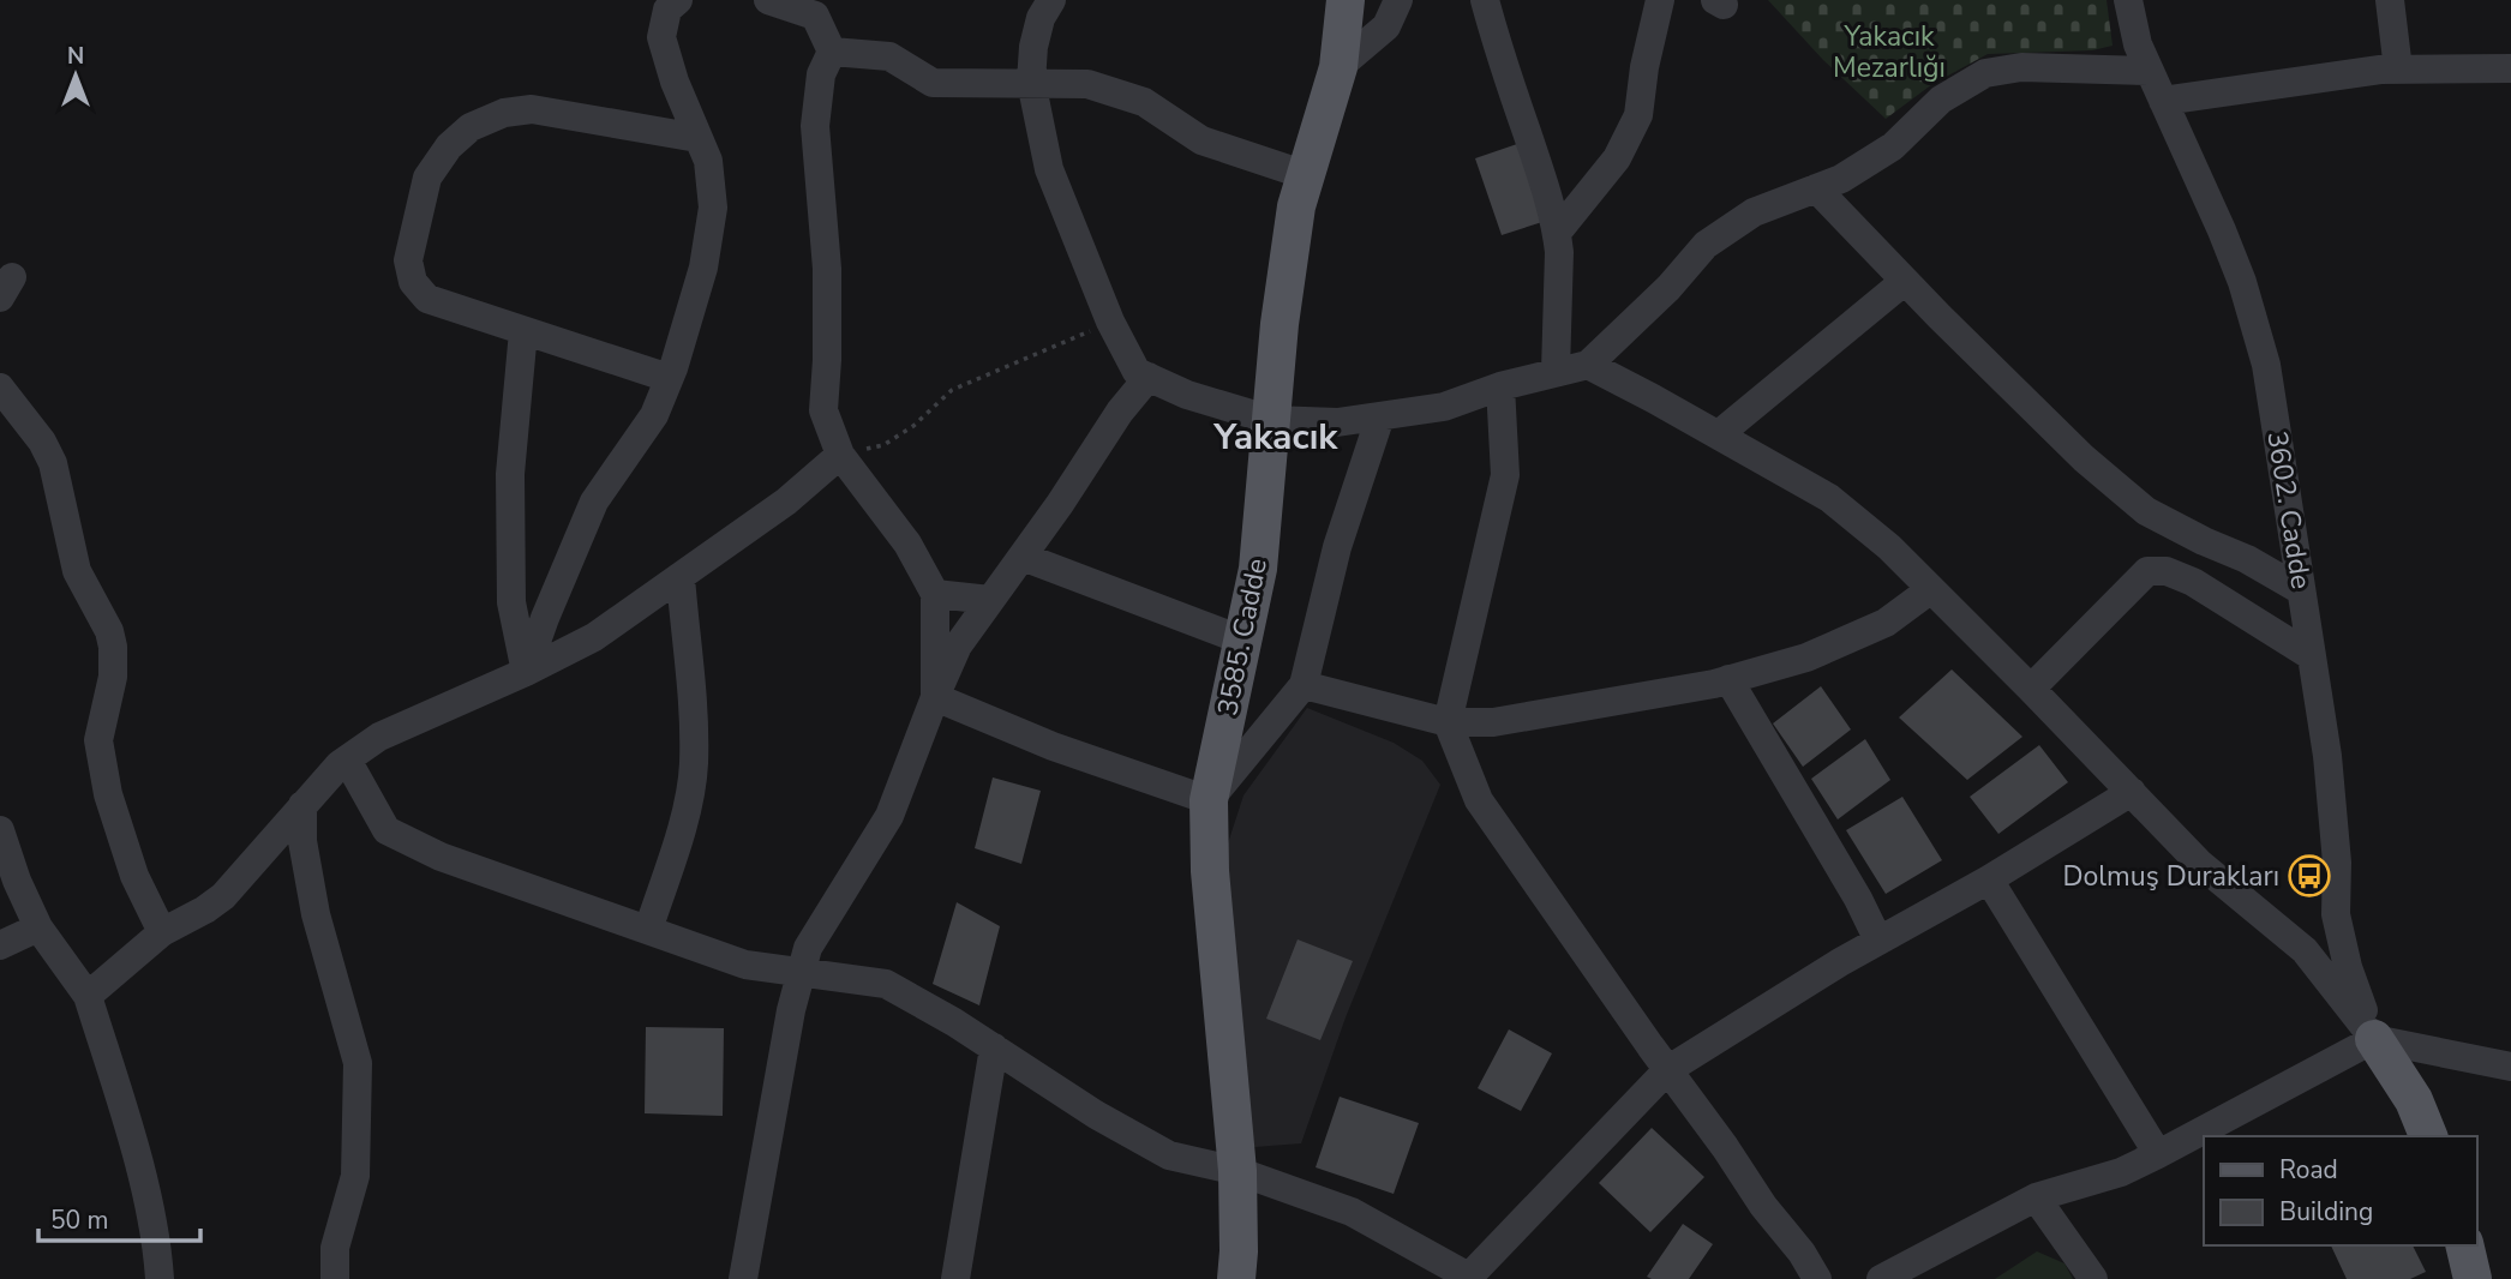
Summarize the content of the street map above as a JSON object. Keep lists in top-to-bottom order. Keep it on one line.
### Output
{"streets":{"main road":["3585. Cadde"],"street":["3602. Cadde"]},"districts":["Yakacık"],"parks":["Yakacık Mezarlığı"],"places":{"bus stop":["Dolmuş Durakları"]},"legend":["Road","Building"],"scale_bar":"50 m","north":"top"}
